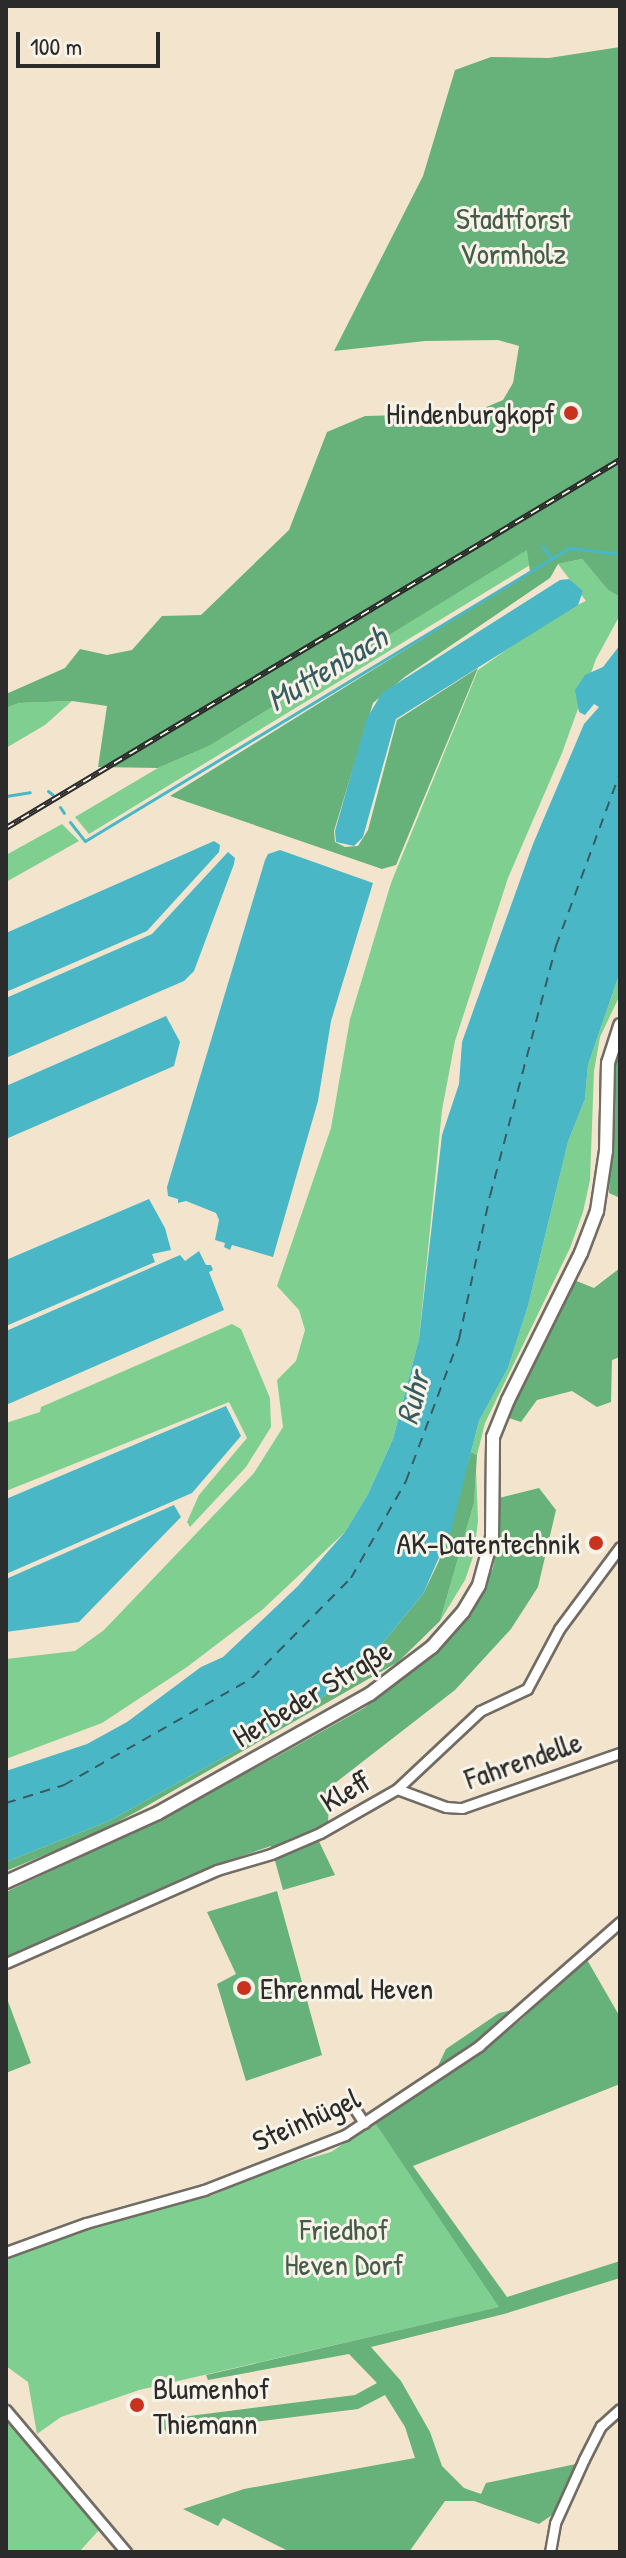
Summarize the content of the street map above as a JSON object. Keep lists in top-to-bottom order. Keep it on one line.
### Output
{"streets":{"main road":["Herbeder Straße"],"street":["Fahrendelle","Kleff","Steinhügel"]},"crossings":[["Fahrendelle","Kleff"]],"water":["Muttenbach","Ruhr"],"parks":["Stadtforst Vormholz","Friedhof Heven Dorf"],"places":["Hindenburgkopf","AK-Datentechnik","Ehrenmal Heven","Blumenhof Thiemann"],"scale_bar":"100 m"}
